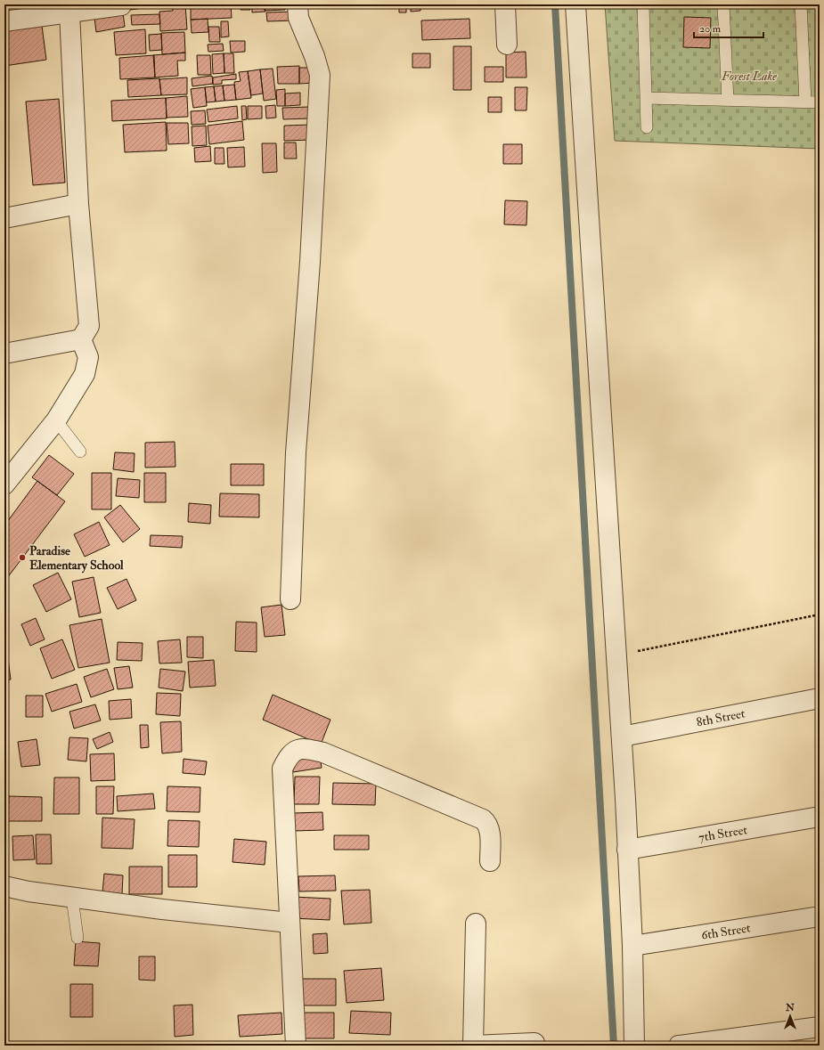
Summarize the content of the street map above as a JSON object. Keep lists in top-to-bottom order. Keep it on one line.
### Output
{"streets":{"street":["8th Street","7th Street","6th Street"]},"parks":["Forest Lake"],"places":["Paradise Elementary School"],"scale_bar":"20 m","north":"top"}
